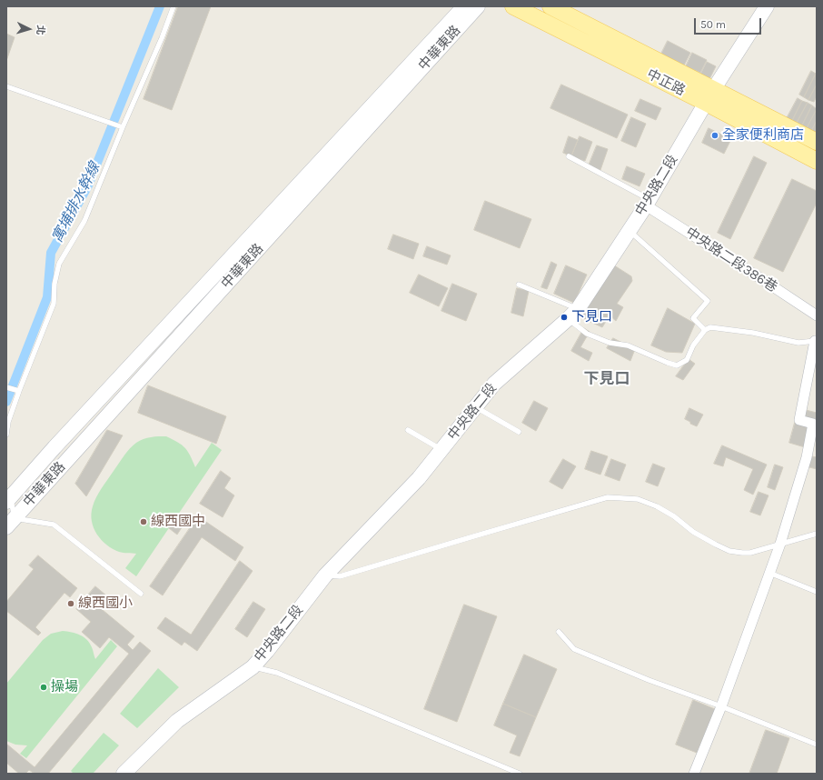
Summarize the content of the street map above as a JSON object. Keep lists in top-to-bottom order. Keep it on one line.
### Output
{"streets":{"main road":["中華東路","中正路","中央路二段"],"street":["中央路二段386巷"]},"crossings":[["中正路","中央路二段"],["中央路二段","中央路二段386巷"]],"districts":["下見口"],"water":["寓埔排水幹線"],"places":["全家便利商店","下見口","線西國中","線西國小","操場"],"scale_bar":"50 m","north":"right"}
